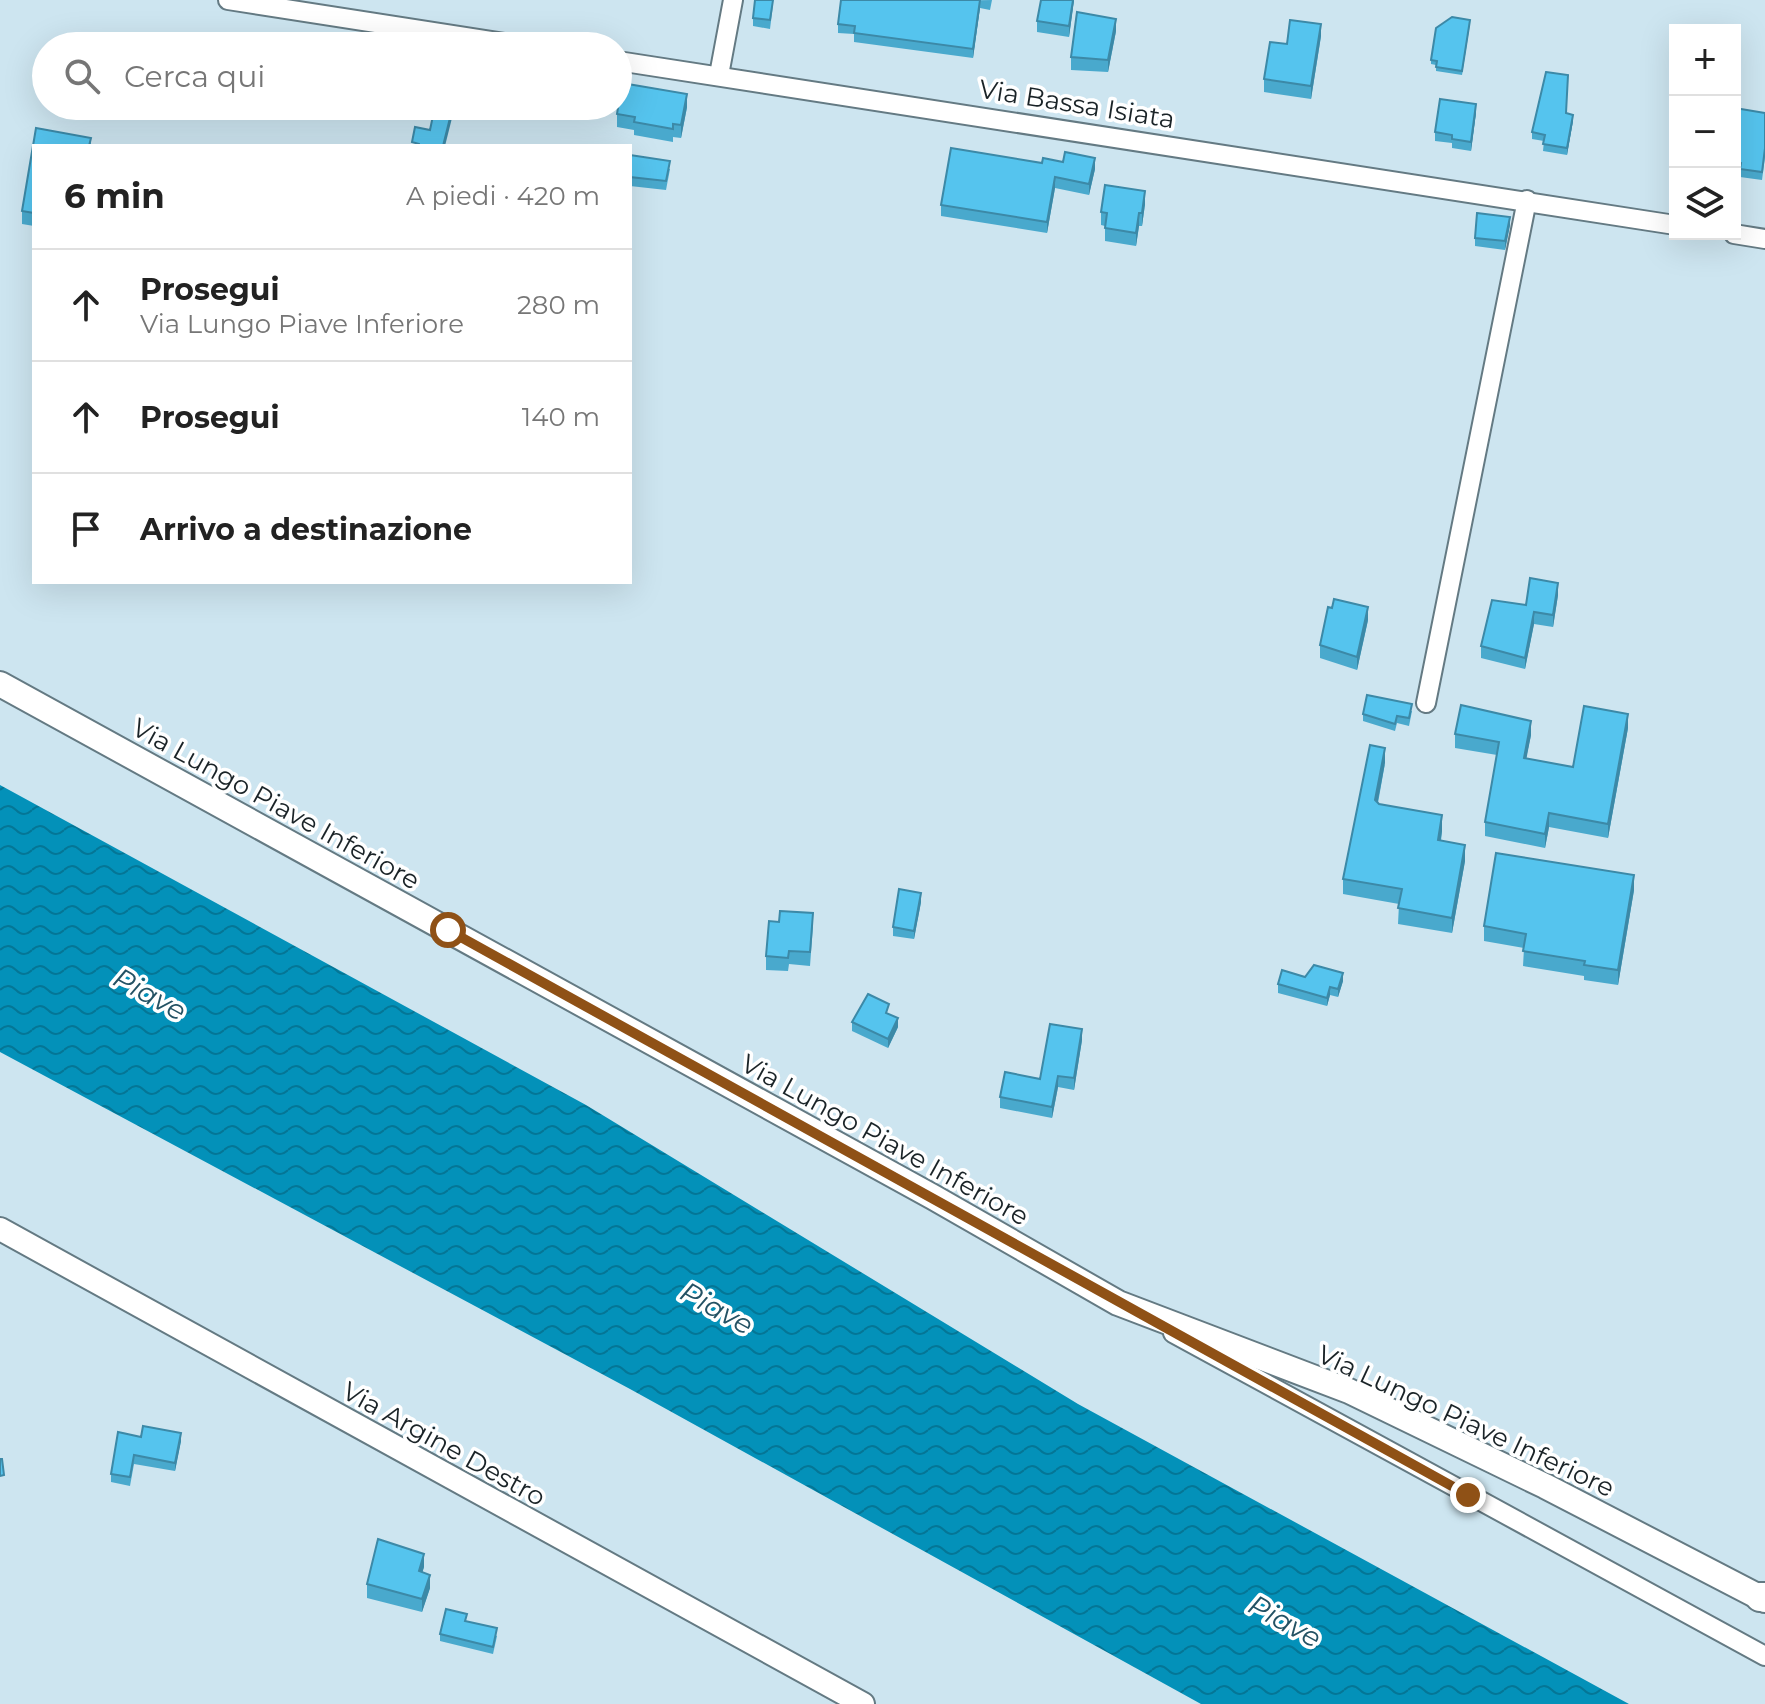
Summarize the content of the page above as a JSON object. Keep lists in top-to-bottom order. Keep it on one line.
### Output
{"streets":{"main road":["Via Lungo Piave Inferiore"],"street":["Via Bassa Isiata","Via Argine Destro"]},"water":["Piave"],"page":{"map_buttons":["+","−"],"search":"Cerca qui","heading":["6 min","A piedi · 420 m"],"list":[["Prosegui","Via Lungo Piave Inferiore","280 m"],["Prosegui","140 m"],"Arrivo a destinazione"]}}
